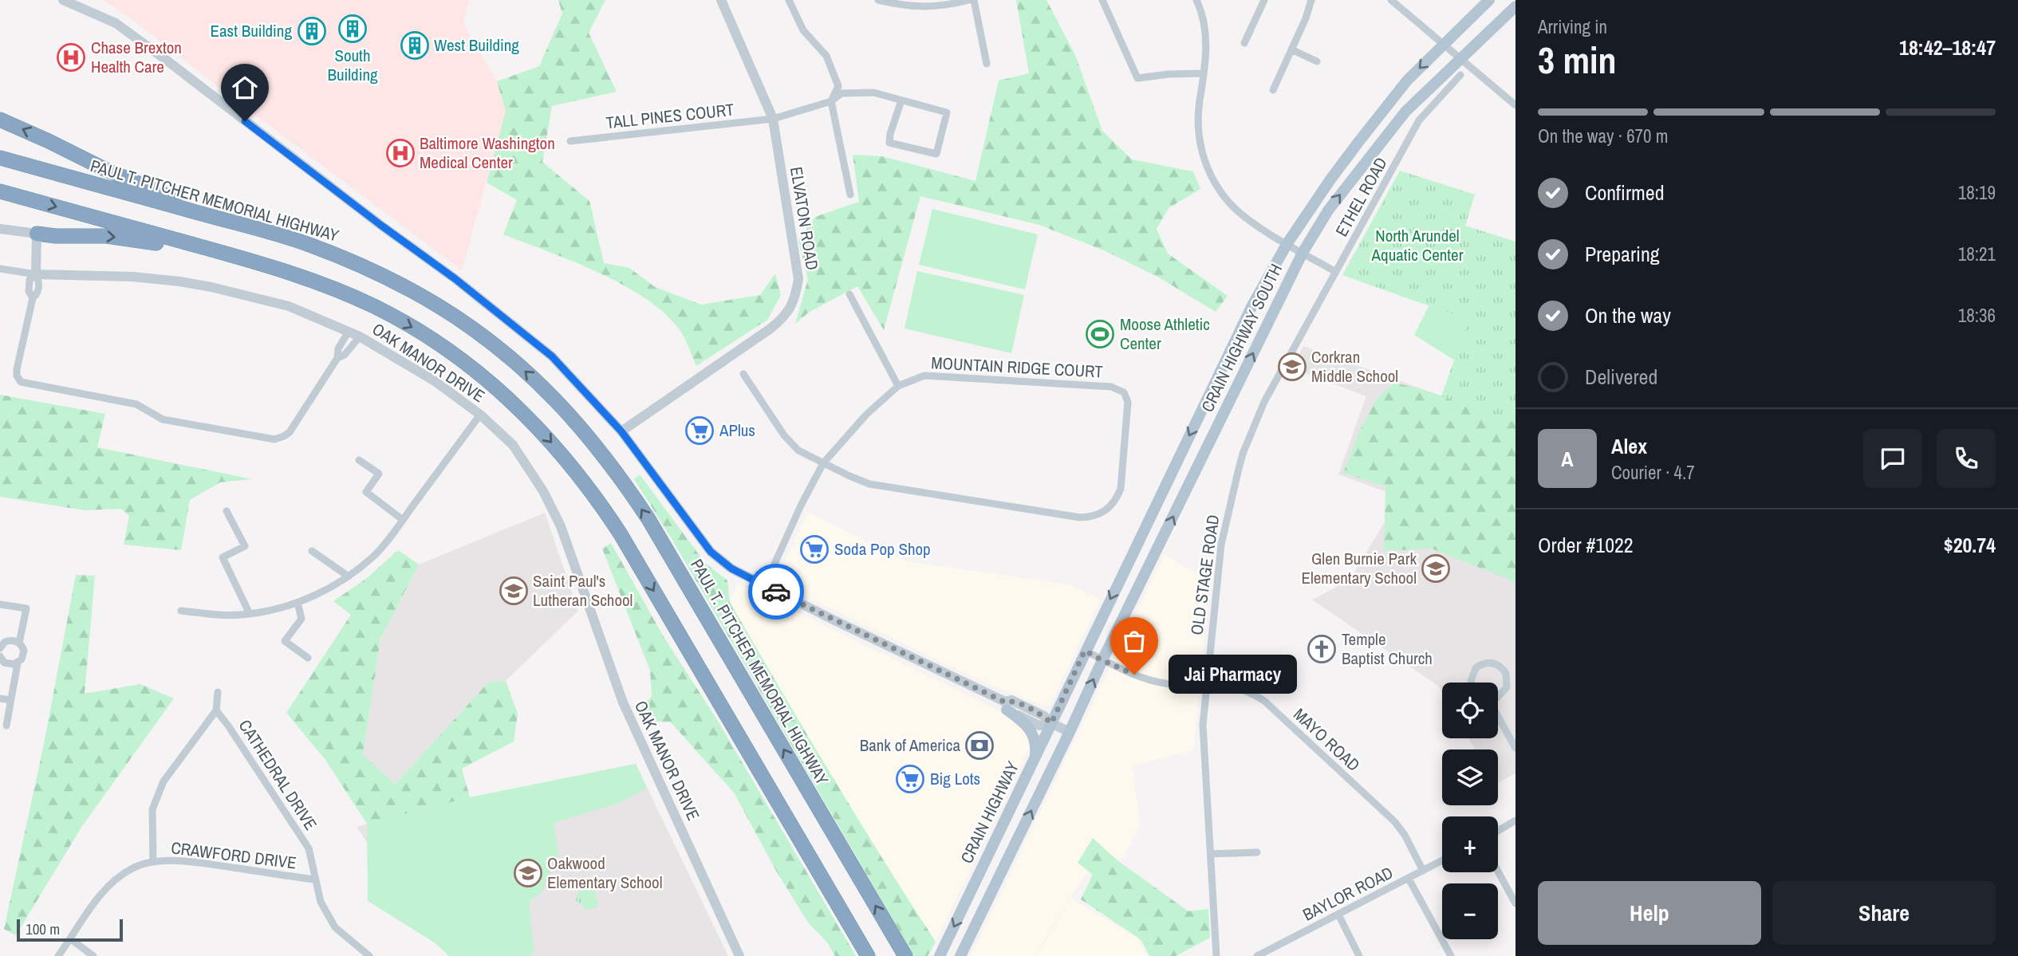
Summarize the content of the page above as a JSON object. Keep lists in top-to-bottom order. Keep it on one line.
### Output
{"streets":{"highway":["PAUL T. PITCHER MEMORIAL HIGHWAY"],"main road":["CRAIN HIGHWAY SOUTH","CRAIN HIGHWAY"],"street":["TALL PINES COURT","ETHEL ROAD","ELVATON ROAD","OAK MANOR DRIVE","MOUNTAIN RIDGE COURT","OLD STAGE ROAD","MAYO ROAD","CATHEDRAL DRIVE","CRAWFORD DRIVE","BAYLOR ROAD"]},"crossings":[["TALL PINES COURT","ELVATON ROAD"],["ETHEL ROAD","OLD STAGE ROAD"],["CRAIN HIGHWAY SOUTH","MAYO ROAD"],["CRAIN HIGHWAY SOUTH","CRAIN HIGHWAY"],["OLD STAGE ROAD","MAYO ROAD"],["MAYO ROAD","BAYLOR ROAD"],["CATHEDRAL DRIVE","CRAWFORD DRIVE"]],"parks":["North Arundel Aquatic Center"],"places":{"building":["South Building","East Building","West Building"],"hospital":["Chase Brexton Health Care","Baltimore Washington Medical Center"],"sports":["Moose Athletic Center"],"school or university":["Corkran Middle School","Glen Burnie Park Elementary School","Saint Paul's Lutheran School","Oakwood Elementary School"],"supermarket":["APlus","Soda Pop Shop","Big Lots"],"church":["Temple Baptist Church"],"other":["Jai Pharmacy"],"bank":["Bank of America"]},"scale_bar":"100 m","page":{"heading":["3 min","Arriving in","18:42–18:47"],"panel":["Alex","Courier · 4.7","Order #1022","$20.74"],"bar":"On the way · 670 m","list":[["Confirmed","18:19"],["Preparing","18:21"],["On the way","18:36"],"Delivered"],"round":"A","bubble":"Jai Pharmacy","map_buttons":["+","−"],"buttons":["Help","Share"],"scale":"100 m"}}
